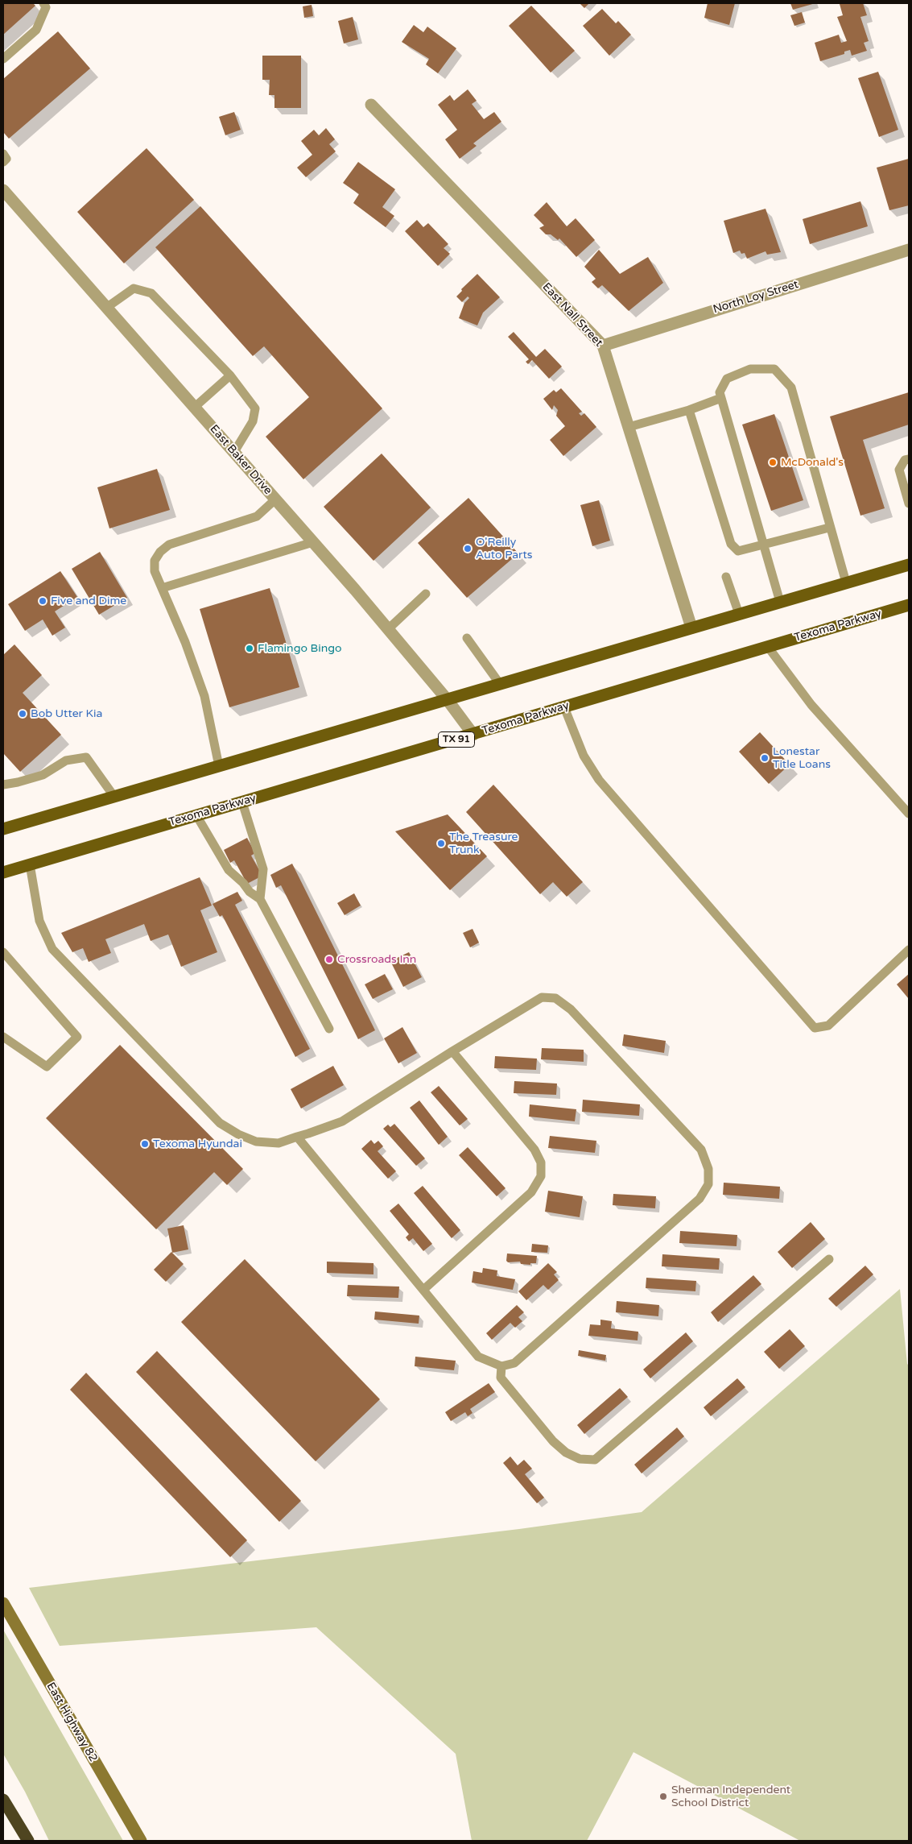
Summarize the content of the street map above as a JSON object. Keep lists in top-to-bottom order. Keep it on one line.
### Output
{"streets":{"main road":["Texoma Parkway","TX 91","East Highway 82"],"street":["North Loy Street","East Nall Street","East Baker Drive"]},"crossings":[["North Loy Street","East Nall Street"],["East Baker Drive","Texoma Parkway"]],"places":["McDonald's","O'Reilly Auto Parts","Five and Dime","Flamingo Bingo","Bob Utter Kia","Lonestar Title Loans","The Treasure Trunk","Crossroads Inn","Texoma Hyundai","Sherman Independent School District"]}
